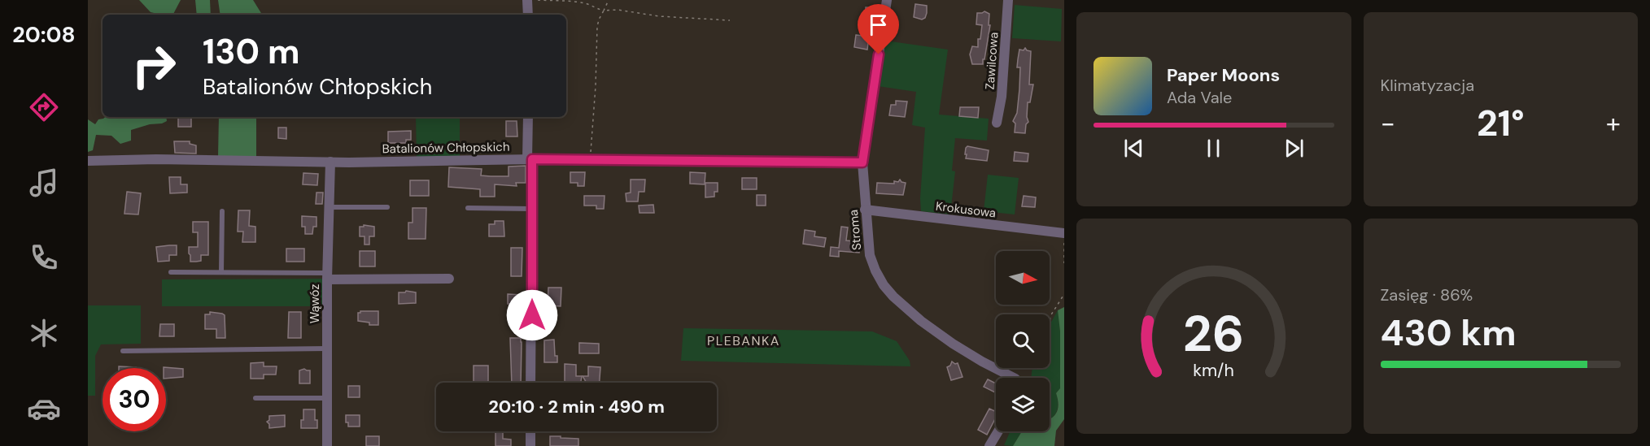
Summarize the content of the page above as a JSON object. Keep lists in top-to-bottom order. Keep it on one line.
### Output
{"streets":{"street":["Zawilcowa","Batalionów Chłopskich","Krokusowa","Stroma","Wąwóz"]},"crossings":[["Batalionów Chłopskich","Stroma"],["Batalionów Chłopskich","Wąwóz"],["Krokusowa","Stroma"]],"districts":["PLEBANKA"],"north":"right","page":{"tabs":"20:08","tile":["Klimatyzacja",["Zasięg · 86%","430 km"]],"turn":["130 m","Batalionów Chłopskich"],"song":["Paper Moons","Ada Vale"],"heat":["−","21°","+"],"limit":"30","trip":"20:10 · 2 min · 490 m","gauge":["26","km/h"]}}
